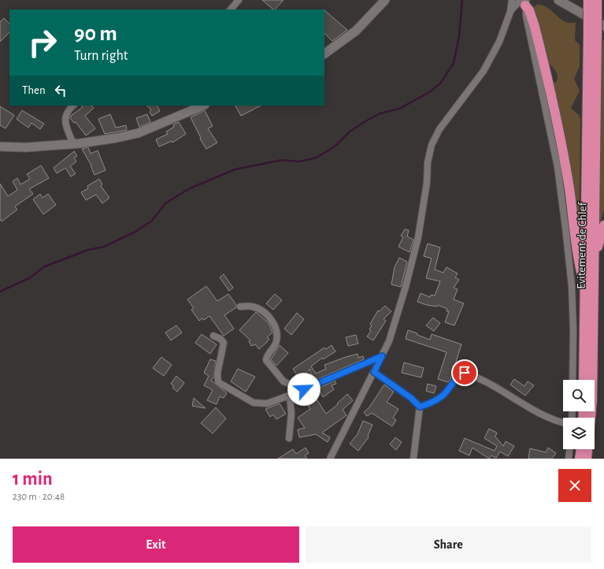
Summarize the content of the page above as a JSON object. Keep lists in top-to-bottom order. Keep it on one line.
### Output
{"streets":{"highway":["Evitement de Chlef"]},"page":{"turn":["90 m","Turn right"],"then":"Then","heading":["1 min","230 m · 20:48"],"buttons":["Exit","Share"]}}
